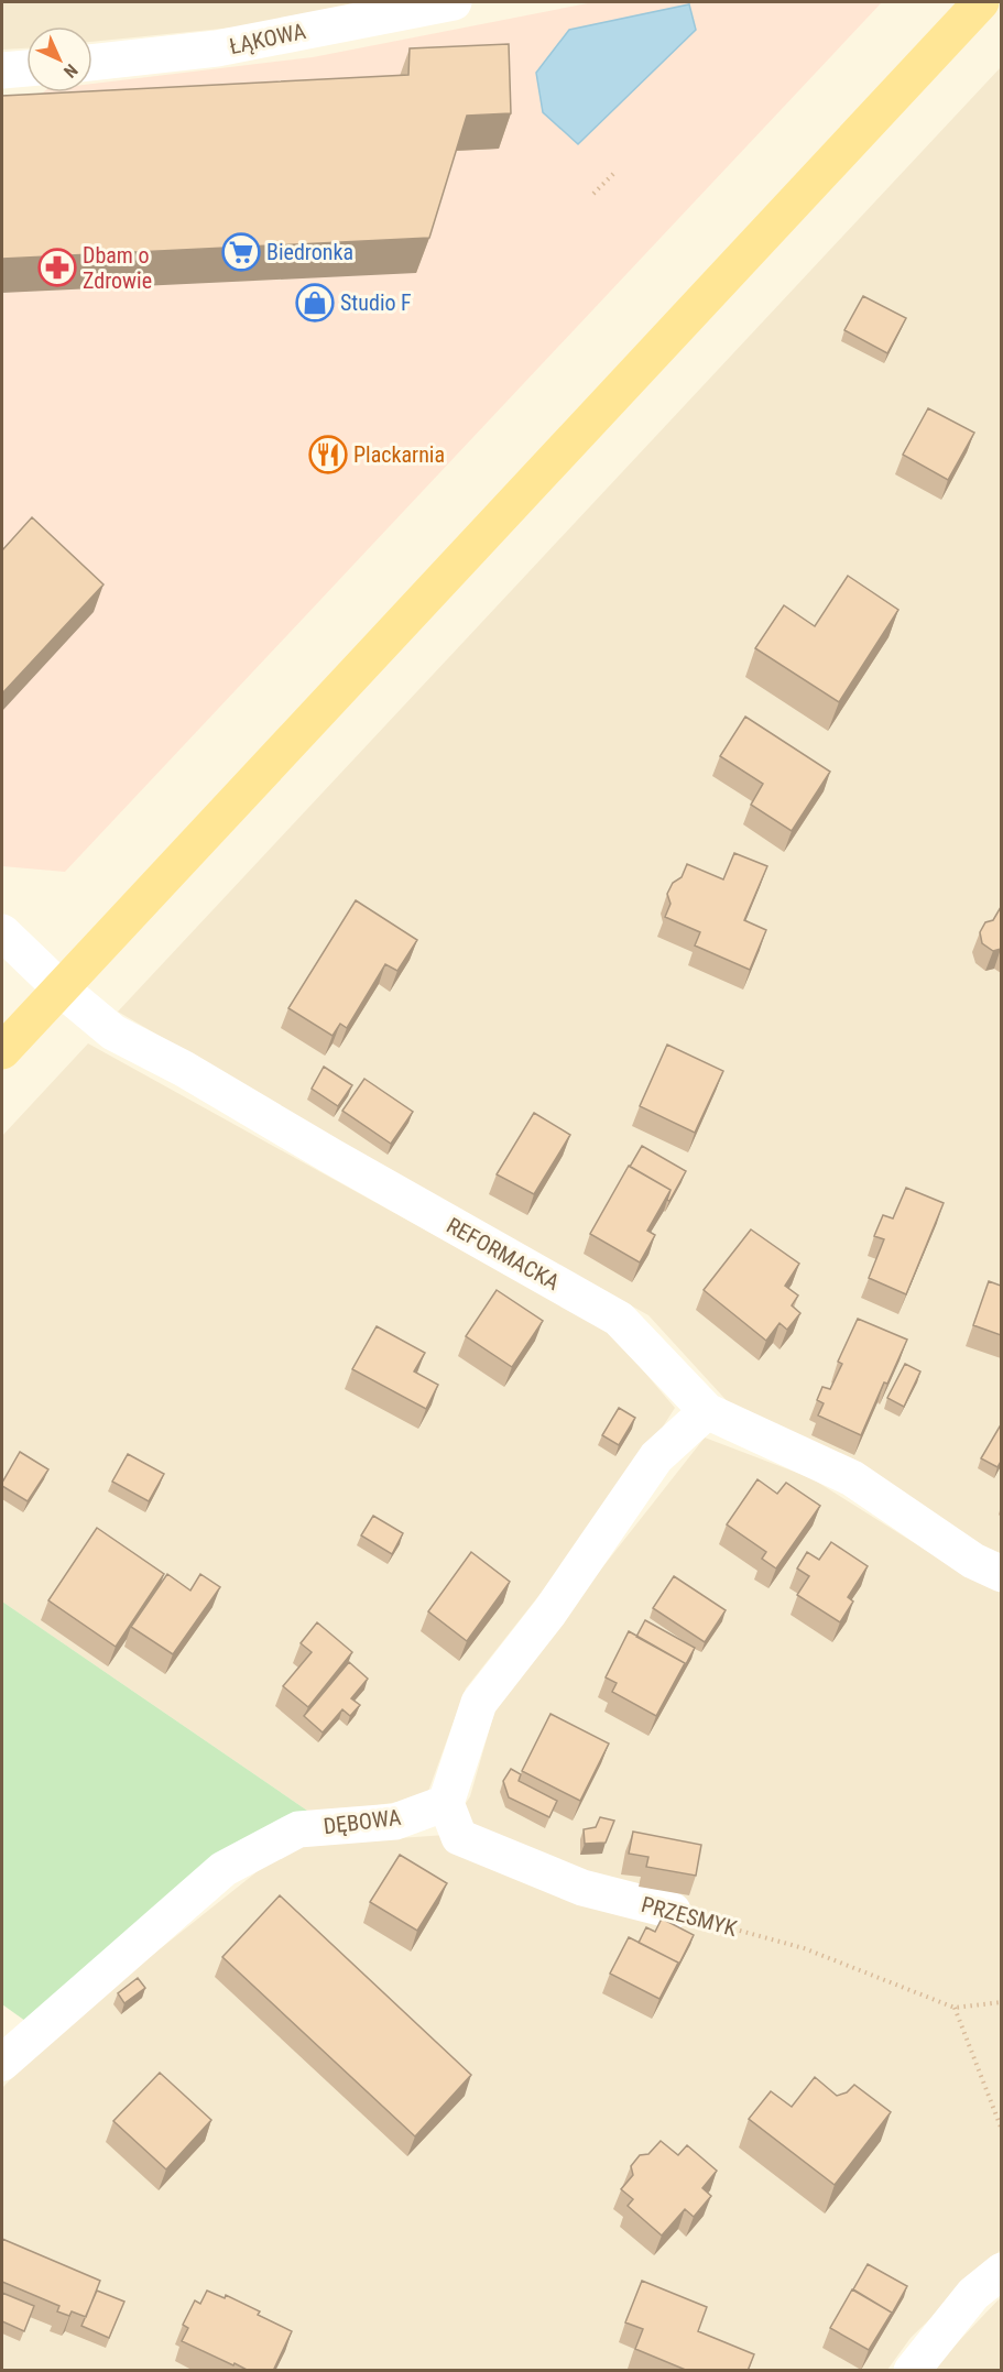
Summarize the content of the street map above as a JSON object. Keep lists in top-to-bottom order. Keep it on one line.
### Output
{"streets":{"street":["ŁĄKOWA","REFORMACKA","DĘBOWA","PRZESMYK"]},"crossings":[["DĘBOWA","PRZESMYK"]],"places":{"supermarket":["Biedronka"],"pharmacy":["Dbam o Zdrowie"],"shop":["Studio F"],"restaurant":["Plackarnia"]},"north":"bottom right"}
